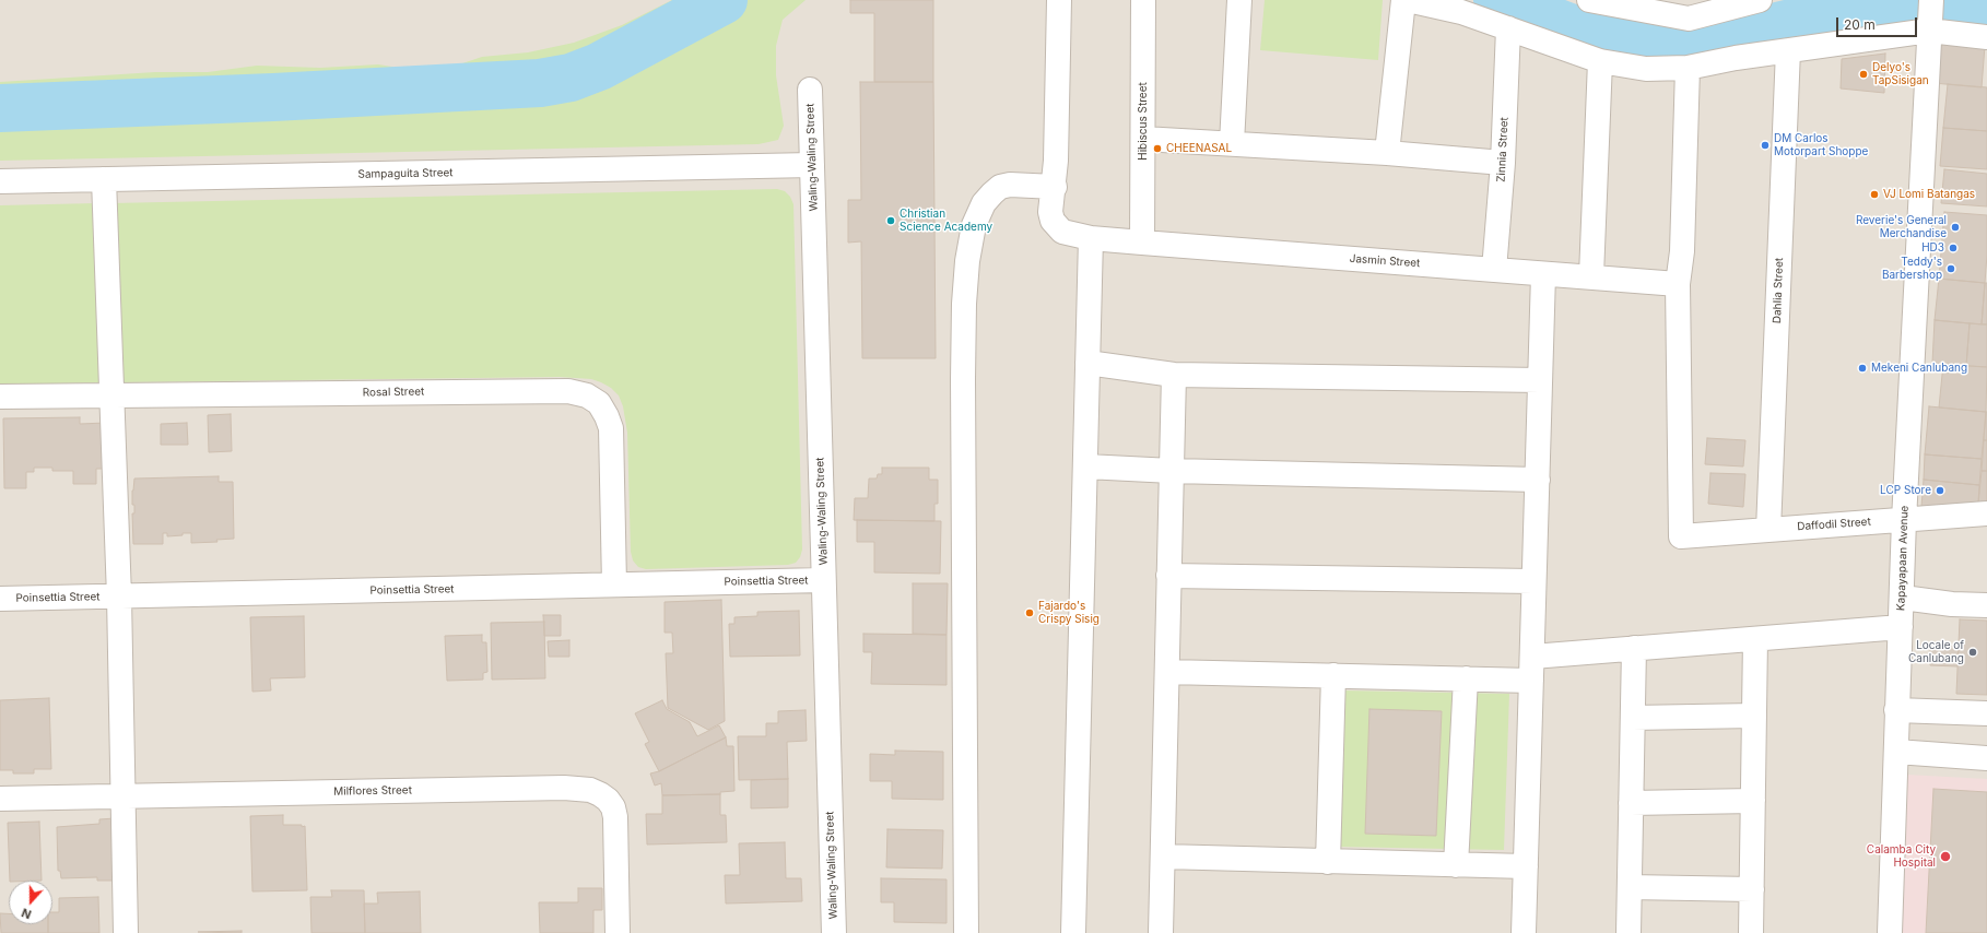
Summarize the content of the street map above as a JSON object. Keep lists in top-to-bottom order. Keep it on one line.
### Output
{"streets":{"street":["Hibiscus Street","Zinnia Street","Waling-Waling Street","Sampaguita Street","Jasmin Street","Dahlia Street","Rosal Street","Daffodil Street","Kapayapaan Avenue","Poinsettia Street","Milflores Street"]},"crossings":[["Hibiscus Street","Jasmin Street"],["Zinnia Street","Jasmin Street"],["Waling-Waling Street","Sampaguita Street"],["Waling-Waling Street","Poinsettia Street"],["Jasmin Street","Daffodil Street"],["Dahlia Street","Daffodil Street"],["Rosal Street","Poinsettia Street"],["Daffodil Street","Kapayapaan Avenue"]],"places":["Delyo's TapSisigan","DM Carlos Motorpart Shoppe","CHEENASAL","VJ Lomi Batangas","Christian Science Academy","Reverie's General Merchandise","HD3","Teddy's Barbershop","Mekeni Canlubang","LCP Store","Fajardo's Crispy Sisig","Locale of Canlubang","Calamba City Hospital"],"scale_bar":"20 m","north":"bottom"}
